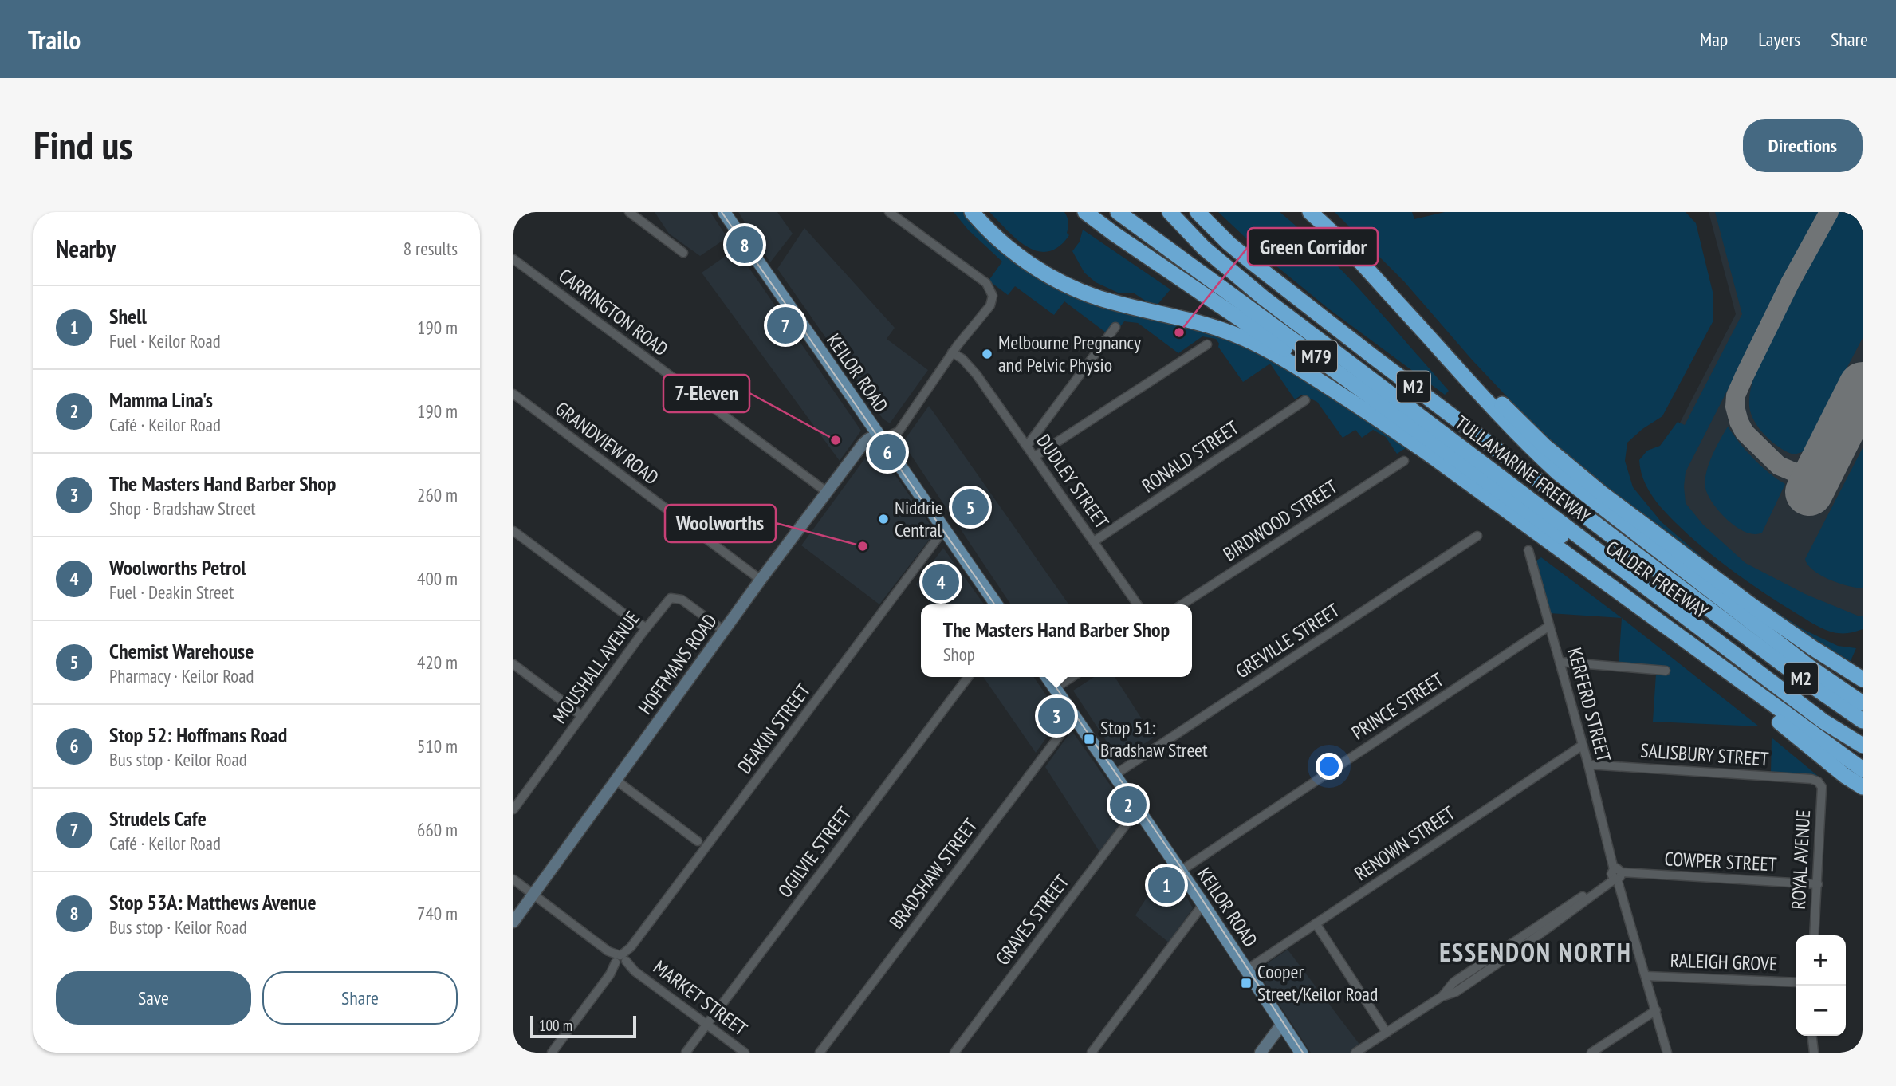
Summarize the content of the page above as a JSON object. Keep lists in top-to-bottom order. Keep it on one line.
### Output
{"streets":{"highway":["M79","M2","TULLAMARINE FREEWAY","CALDER FREEWAY"],"main road":["KEILOR ROAD","HOFFMANS ROAD"],"street":["CARRINGTON ROAD","GRANDVIEW ROAD","RONALD STREET","DUDLEY STREET","BIRDWOOD STREET","GREVILLE STREET","MOUSHALL AVENUE","KERFERD STREET","PRINCE STREET","DEAKIN STREET","SALISBURY STREET","RENOWN STREET","OGILVIE STREET","ROYAL AVENUE","COWPER STREET","BRADSHAW STREET","GRAVES STREET","RALEIGH GROVE","MARKET STREET"]},"crossings":[["CARRINGTON ROAD","HOFFMANS ROAD"],["KEILOR ROAD","GREVILLE STREET"],["KEILOR ROAD","HOFFMANS ROAD"],["KEILOR ROAD","PRINCE STREET"],["KEILOR ROAD","DEAKIN STREET"],["KEILOR ROAD","RENOWN STREET"],["KEILOR ROAD","BRADSHAW STREET"],["KEILOR ROAD","GRAVES STREET"],["GRANDVIEW ROAD","HOFFMANS ROAD"],["RONALD STREET","DUDLEY STREET"],["TULLAMARINE FREEWAY","CALDER FREEWAY"],["HOFFMANS ROAD","MOUSHALL AVENUE"],["HOFFMANS ROAD","MARKET STREET"],["KERFERD STREET","PRINCE STREET"],["KERFERD STREET","SALISBURY STREET"],["KERFERD STREET","RENOWN STREET"],["KERFERD STREET","COWPER STREET"],["KERFERD STREET","RALEIGH GROVE"],["DEAKIN STREET","MARKET STREET"],["SALISBURY STREET","ROYAL AVENUE"],["OGILVIE STREET","MARKET STREET"],["ROYAL AVENUE","COWPER STREET"]],"districts":["ESSENDON NORTH"],"places":{"other":["Green Corridor","Melbourne Pregnancy and Pelvic Physio","7-Eleven","Niddrie Central","Woolworths"],"transit":["Stop 51: Bradshaw Street","Cooper Street/Keilor Road"]},"scale_bar":"100 m","page":{"header":"Trailo","nav":["Map","Layers","Share"],"buttons":["Directions",["Save","Share"]],"title":"Find us","heading":["Nearby","8 results"],"pins":["8","7","6","5","4","3","2","1"],"list":[{"mark":"1","name":"Shell","note":"Fuel · Keilor Road","value":"190 m"},{"mark":"2","name":"Mamma Lina's","note":"Café · Keilor Road","value":"190 m"},{"mark":"3","name":"The Masters Hand Barber Shop","note":"Shop · Bradshaw Street","value":"260 m"},{"mark":"4","name":"Woolworths Petrol","note":"Fuel · Deakin Street","value":"400 m"},{"mark":"5","name":"Chemist Warehouse","note":"Pharmacy · Keilor Road","value":"420 m"},{"mark":"6","name":"Stop 52: Hoffmans Road","note":"Bus stop · Keilor Road","value":"510 m"},{"mark":"7","name":"Strudels Cafe","note":"Café · Keilor Road","value":"660 m"},{"mark":"8","name":"Stop 53A: Matthews Avenue","note":"Bus stop · Keilor Road","value":"740 m"}],"popup":["The Masters Hand Barber Shop","Shop"],"map_buttons":["+","−"],"scale":"100 m"}}
